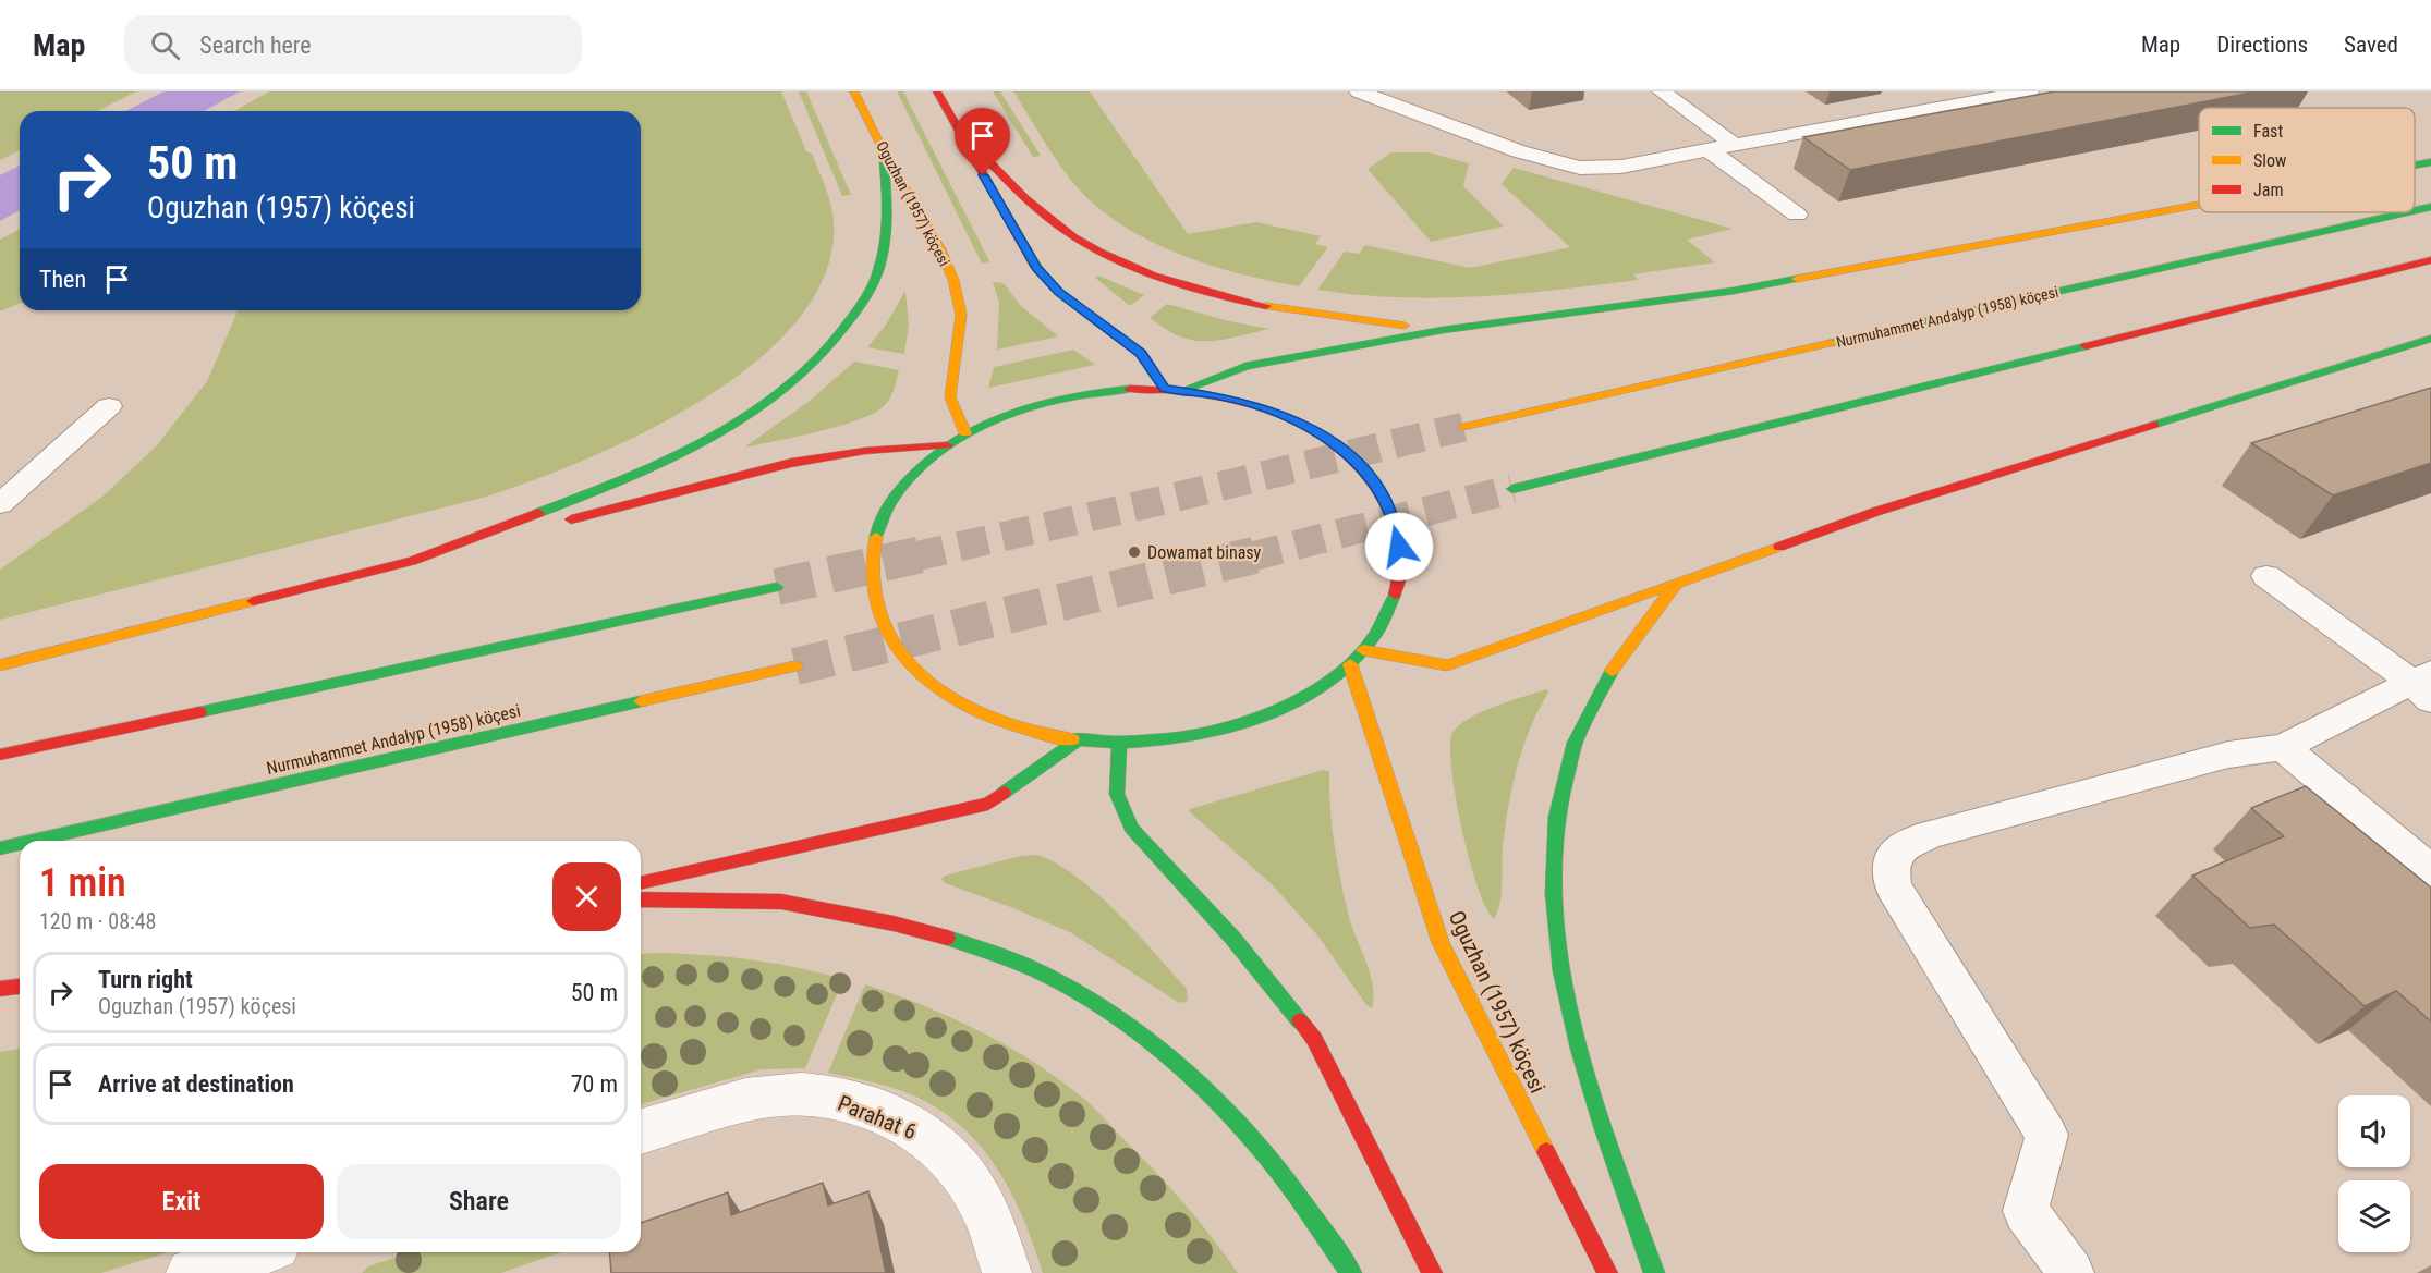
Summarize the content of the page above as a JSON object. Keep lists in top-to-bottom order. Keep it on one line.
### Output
{"streets":{"main road":["Oguzhan (1957) köçesi","Nurmuhammet Andalyp (1958) köçesi"],"street":["Parahat 6"]},"places":["Dowamat binasy"],"legend":["Fast","Slow","Jam"],"page":{"header":"Map","search":"Search here","nav":["Map","Directions","Saved"],"turn":["50 m","Oguzhan (1957) köçesi"],"then":"Then","heading":["1 min","120 m · 08:48"],"list":[{"name":"Turn right","note":"Oguzhan (1957) köçesi","value":"50 m"},{"name":"Arrive at destination","value":"70 m"}],"buttons":["Exit","Share"]}}
